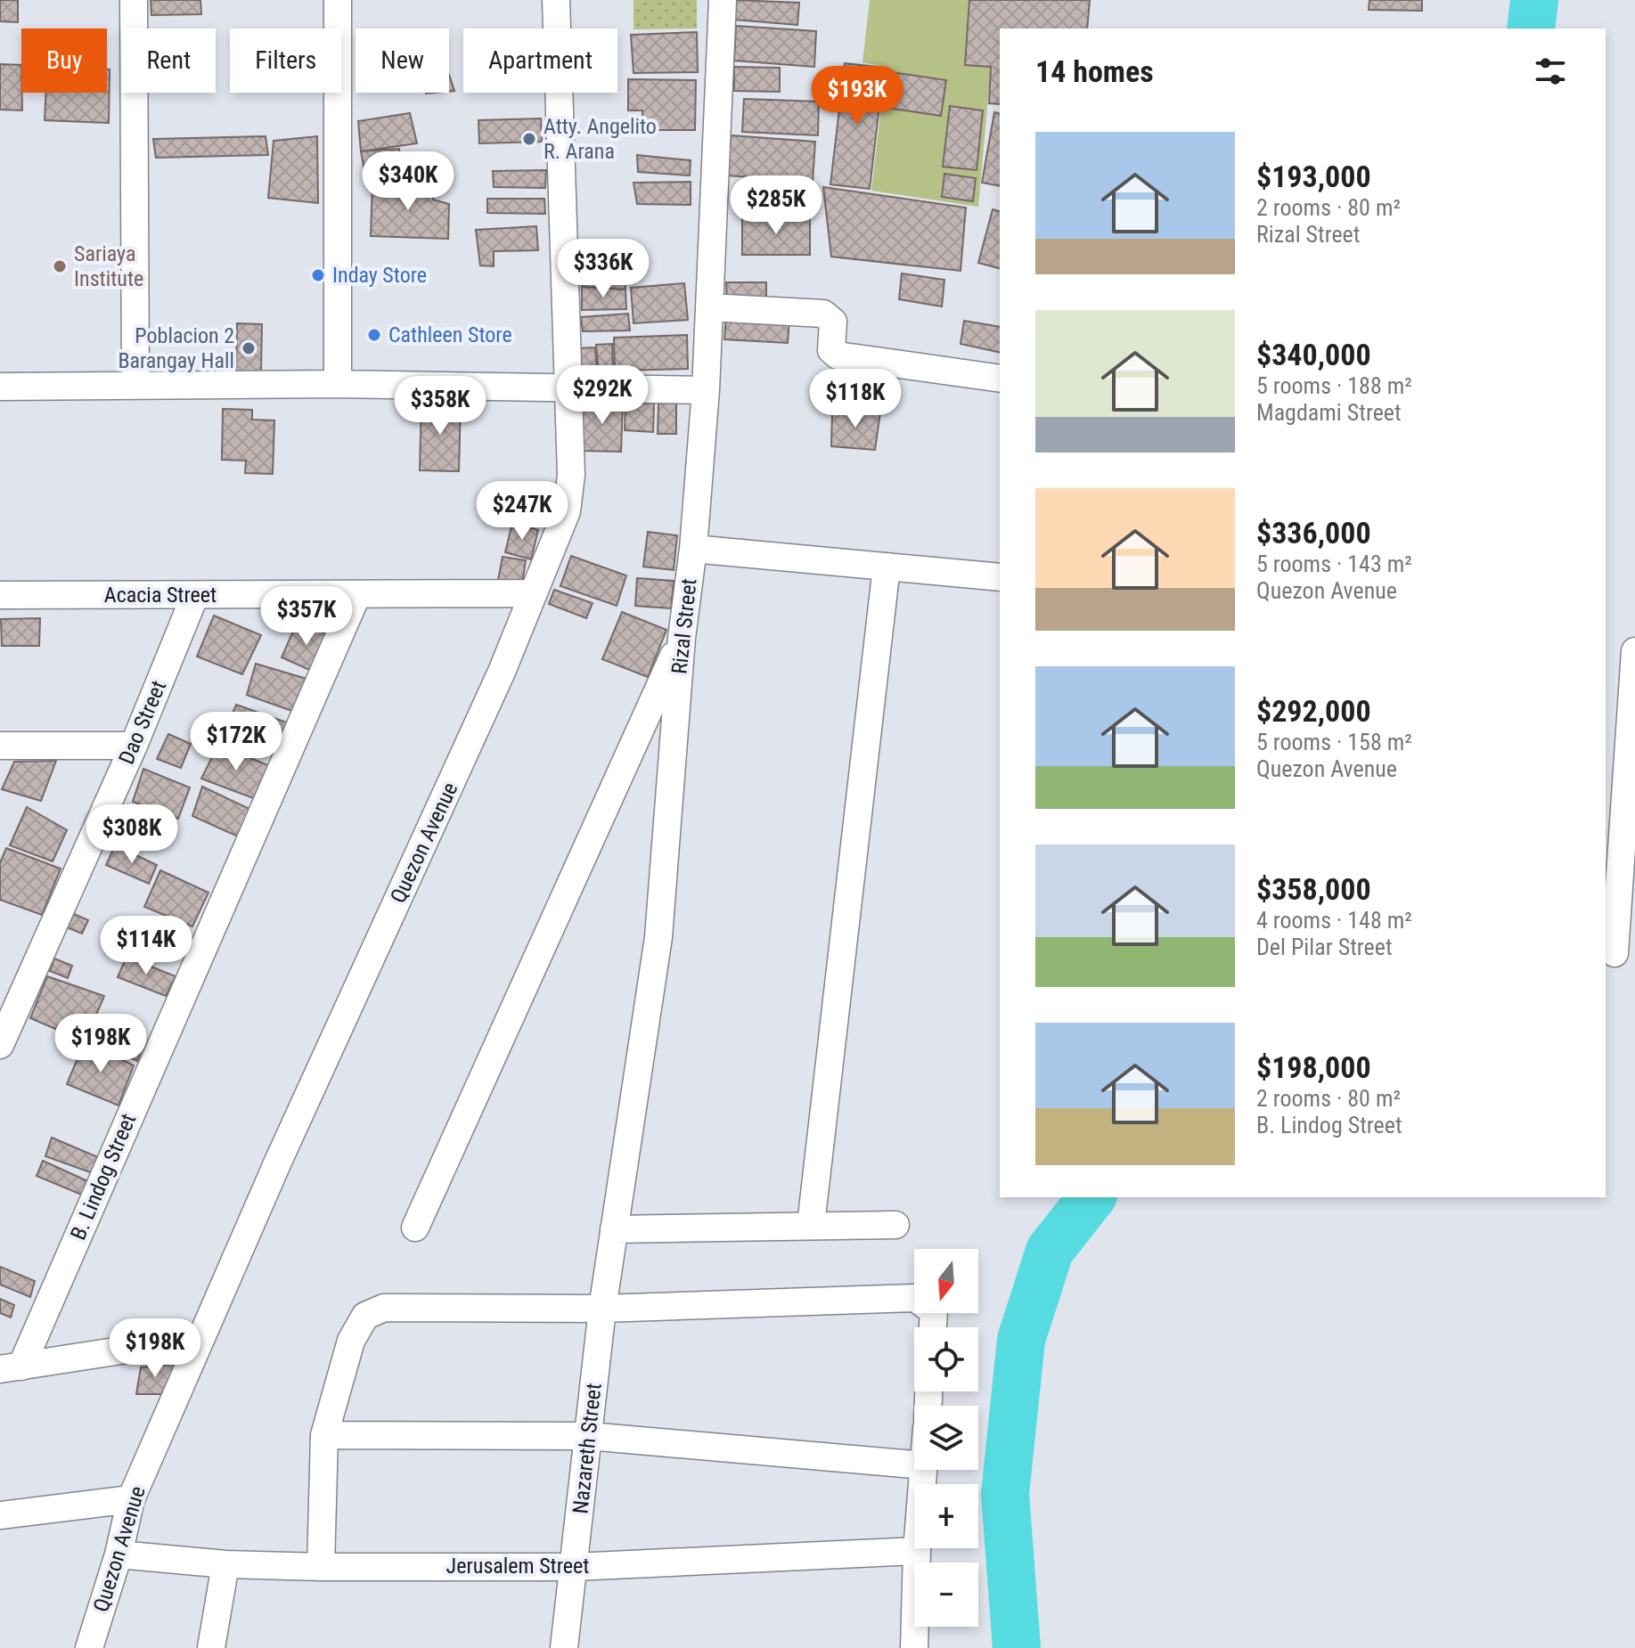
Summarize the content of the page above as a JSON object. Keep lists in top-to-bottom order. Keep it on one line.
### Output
{"streets":{"street":["Acacia Street","Rizal Street","Dao Street","Quezon Avenue","B. Lindog Street","Nazareth Street","Jerusalem Street"]},"crossings":[["Acacia Street","Dao Street"],["Acacia Street","Quezon Avenue"],["Acacia Street","B. Lindog Street"],["Rizal Street","Nazareth Street"],["Quezon Avenue","Jerusalem Street"],["Nazareth Street","Jerusalem Street"]],"places":["Atty. Angelito R. Arana","Sariaya Institute","Inday Store","Cathleen Store","Poblacion 2 Barangay Hall"],"north":"bottom","page":{"chip":["Buy","Rent","Filters","New","Apartment"],"heading":"14 homes","price":["$193K","$340K","$285K","$336K","$292K","$118K","$358K","$247K","$357K","$172K","$308K","$114K","$198K","$198K"],"list":[{"name":"$193,000","note":"2 rooms · 80 m² · Rizal Street"},{"name":"$340,000","note":"5 rooms · 188 m² · Magdami Street"},{"name":"$336,000","note":"5 rooms · 143 m² · Quezon Avenue"},{"name":"$292,000","note":"5 rooms · 158 m² · Quezon Avenue"},{"name":"$358,000","note":"4 rooms · 148 m² · Del Pilar Street"},{"name":"$198,000","note":"2 rooms · 80 m² · B. Lindog Street"}],"map_buttons":["+","−"]}}
